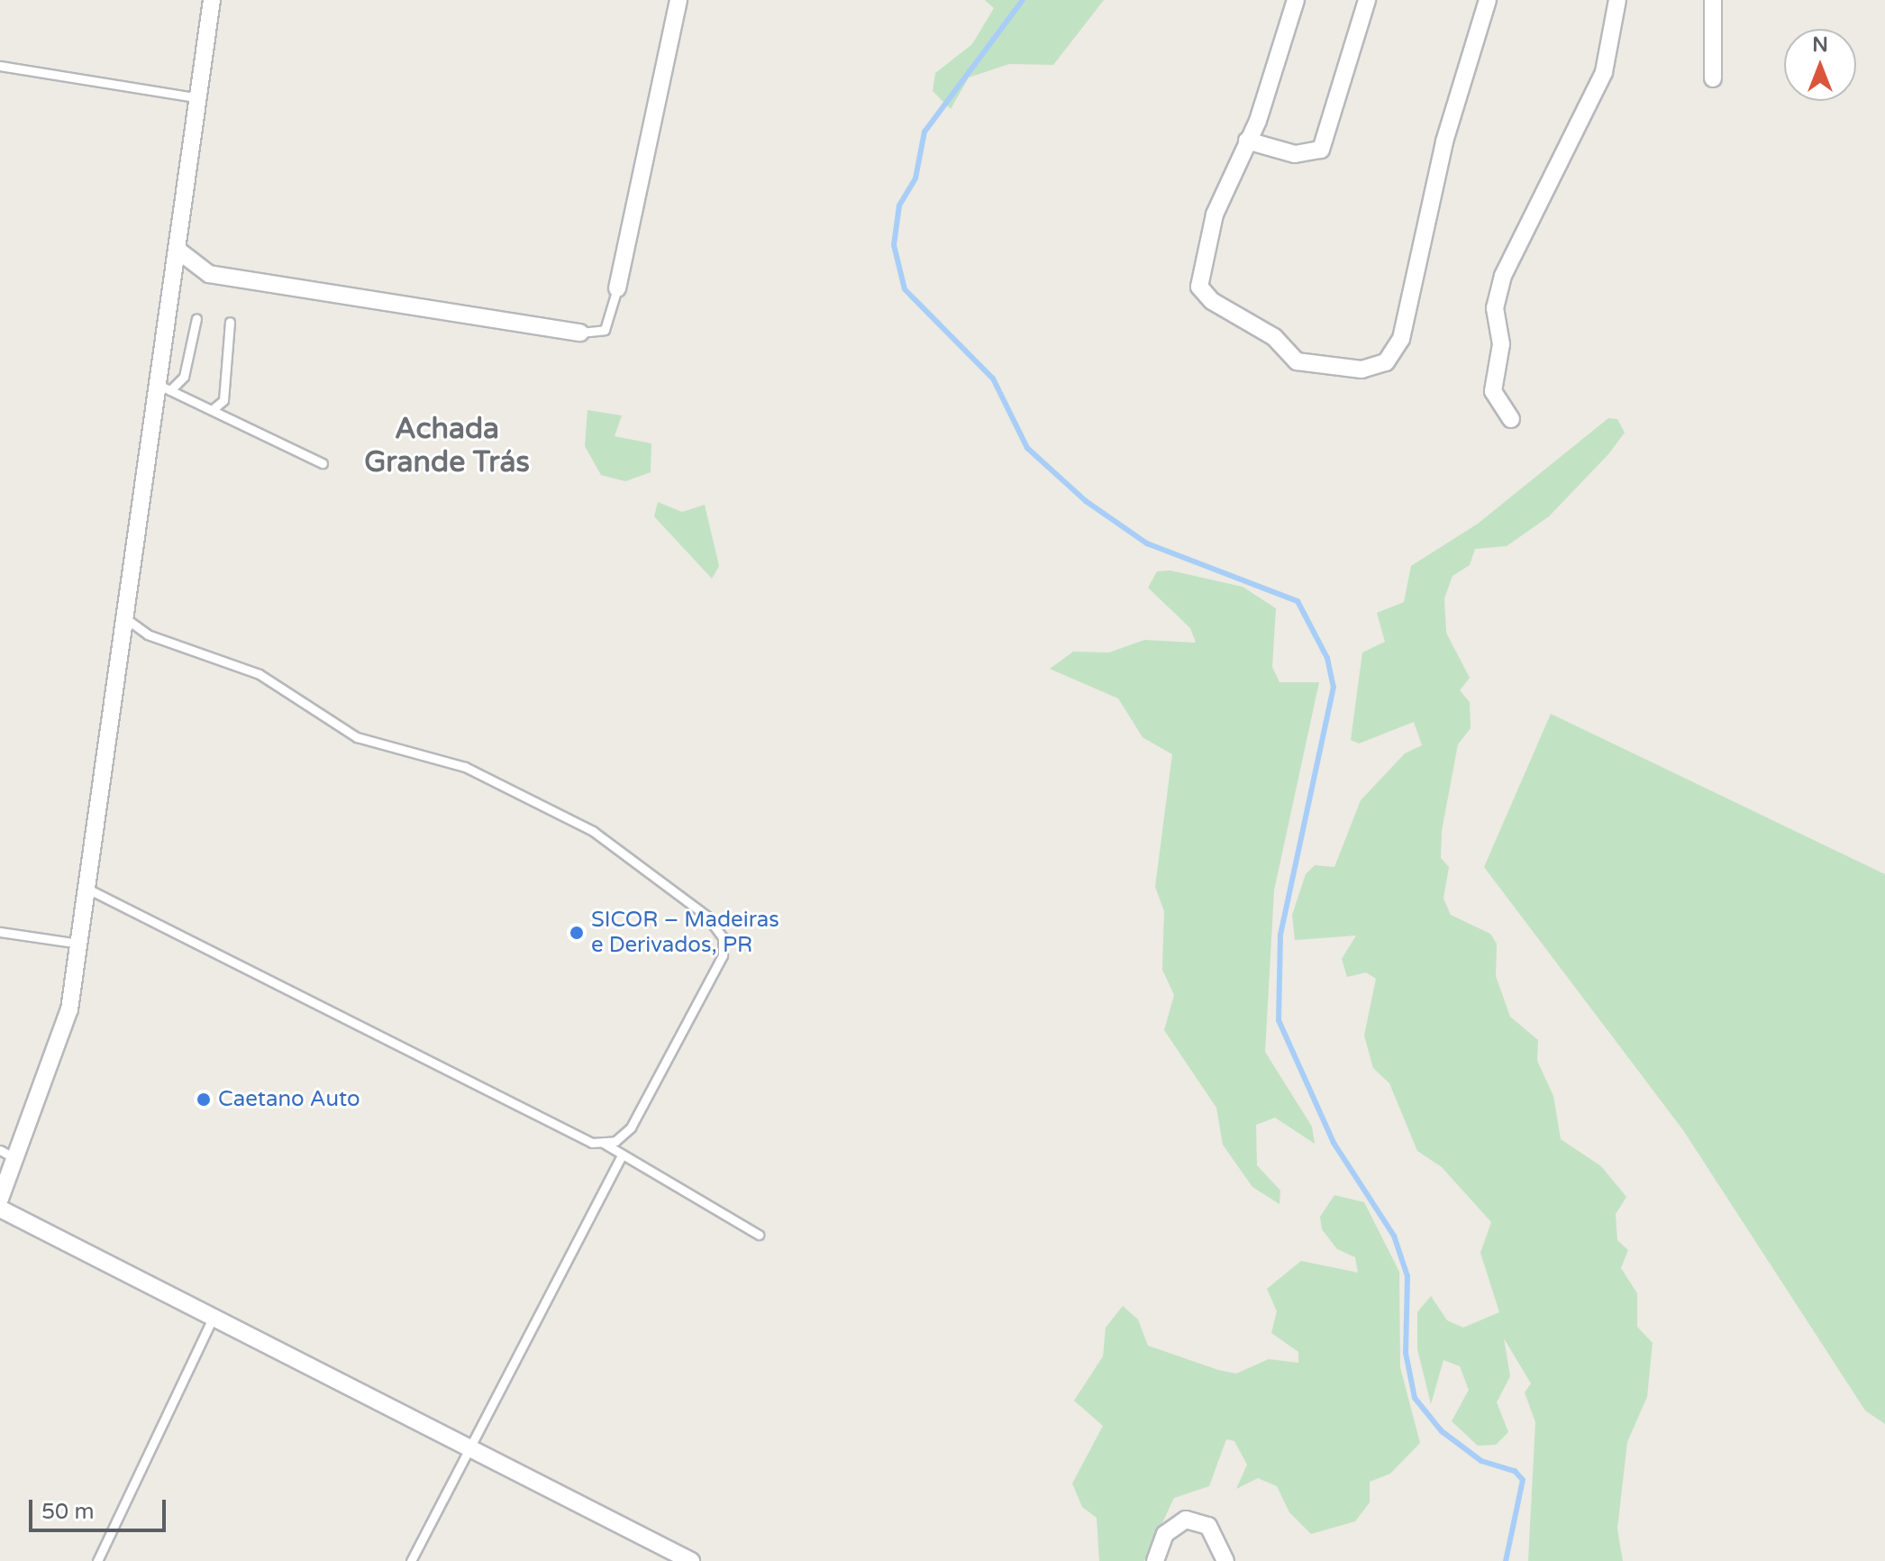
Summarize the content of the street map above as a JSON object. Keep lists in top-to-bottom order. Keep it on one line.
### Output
{"districts":["Achada Grande Trás"],"places":["SICOR – Madeiras e Derivados, PR","Caetano Auto"],"scale_bar":"50 m","north":"top"}
